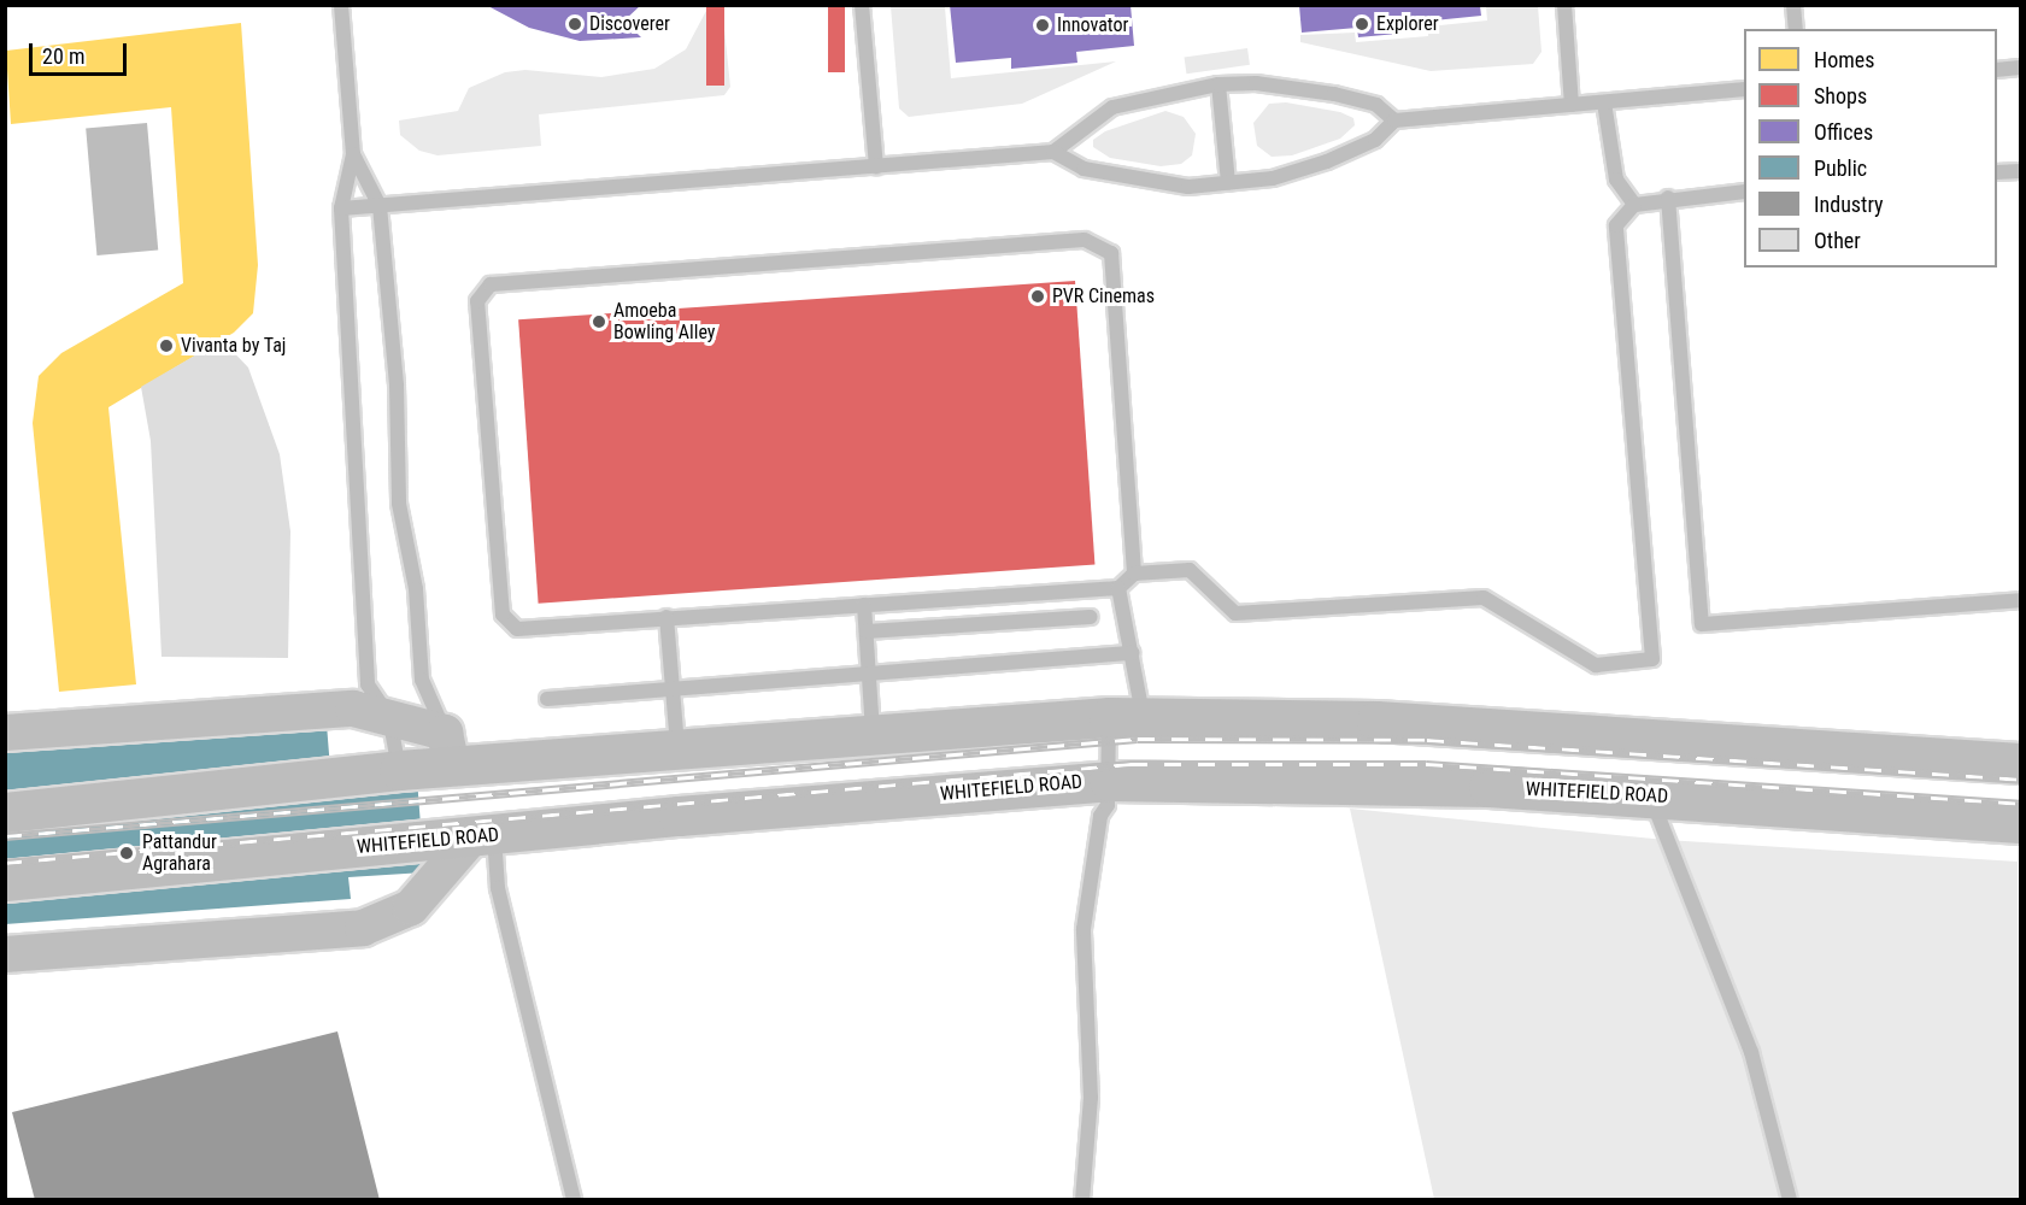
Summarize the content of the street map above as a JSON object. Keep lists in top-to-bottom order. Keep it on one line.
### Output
{"streets":{"main road":["WHITEFIELD ROAD"]},"places":["Discoverer","Explorer","Innovator","PVR Cinemas","Amoeba Bowling Alley","Vivanta by Taj","Pattandur Agrahara"],"legend":["Homes","Shops","Offices","Public","Industry","Other"],"scale_bar":"20 m"}
